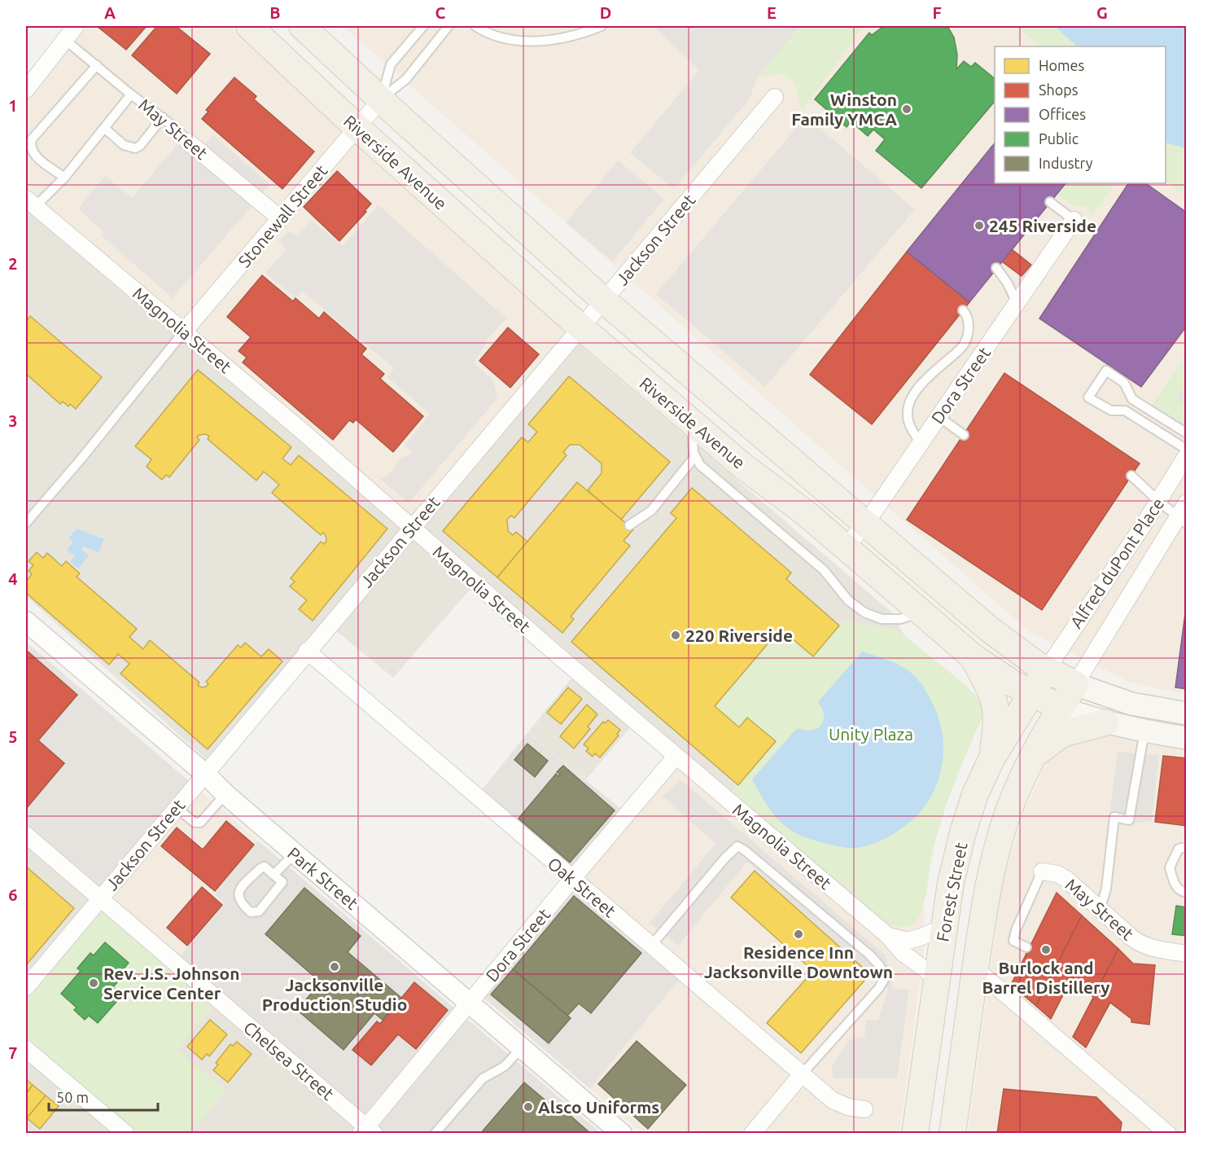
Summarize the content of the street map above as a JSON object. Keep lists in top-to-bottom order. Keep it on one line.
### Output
{"streets":{"main road":["Riverside Avenue","Forest Street"],"street":["May Street","Stonewall Street","Jackson Street","Magnolia Street","Dora Street","Alfred duPont Place","Park Street","Oak Street","Chelsea Street"]},"crossings":[["May Street","Stonewall Street"],["Riverside Avenue","Stonewall Street"],["Riverside Avenue","Jackson Street"],["Riverside Avenue","Dora Street"],["Riverside Avenue","Alfred duPont Place"],["Riverside Avenue","Forest Street"],["Stonewall Street","Magnolia Street"],["Jackson Street","Magnolia Street"],["Jackson Street","Park Street"],["Jackson Street","Oak Street"],["Jackson Street","Chelsea Street"],["Magnolia Street","Dora Street"],["Magnolia Street","Forest Street"],["Dora Street","Park Street"],["Dora Street","Oak Street"],["Dora Street","Chelsea Street"],["Alfred duPont Place","Forest Street"]],"parks":["Unity Plaza"],"places":["Winston Family YMCA","245 Riverside","220 Riverside","Residence Inn Jacksonville Downtown","Burlock and Barrel Distillery","Jacksonville Production Studio","Rev. J.S. Johnson Service Center","Alsco Uniforms"],"legend":["Homes","Shops","Offices","Public","Industry"],"scale_bar":"50 m","grid":{"columns":["A","B","C","D","E","F","G"],"rows":["1","2","3","4","5","6","7"]}}
